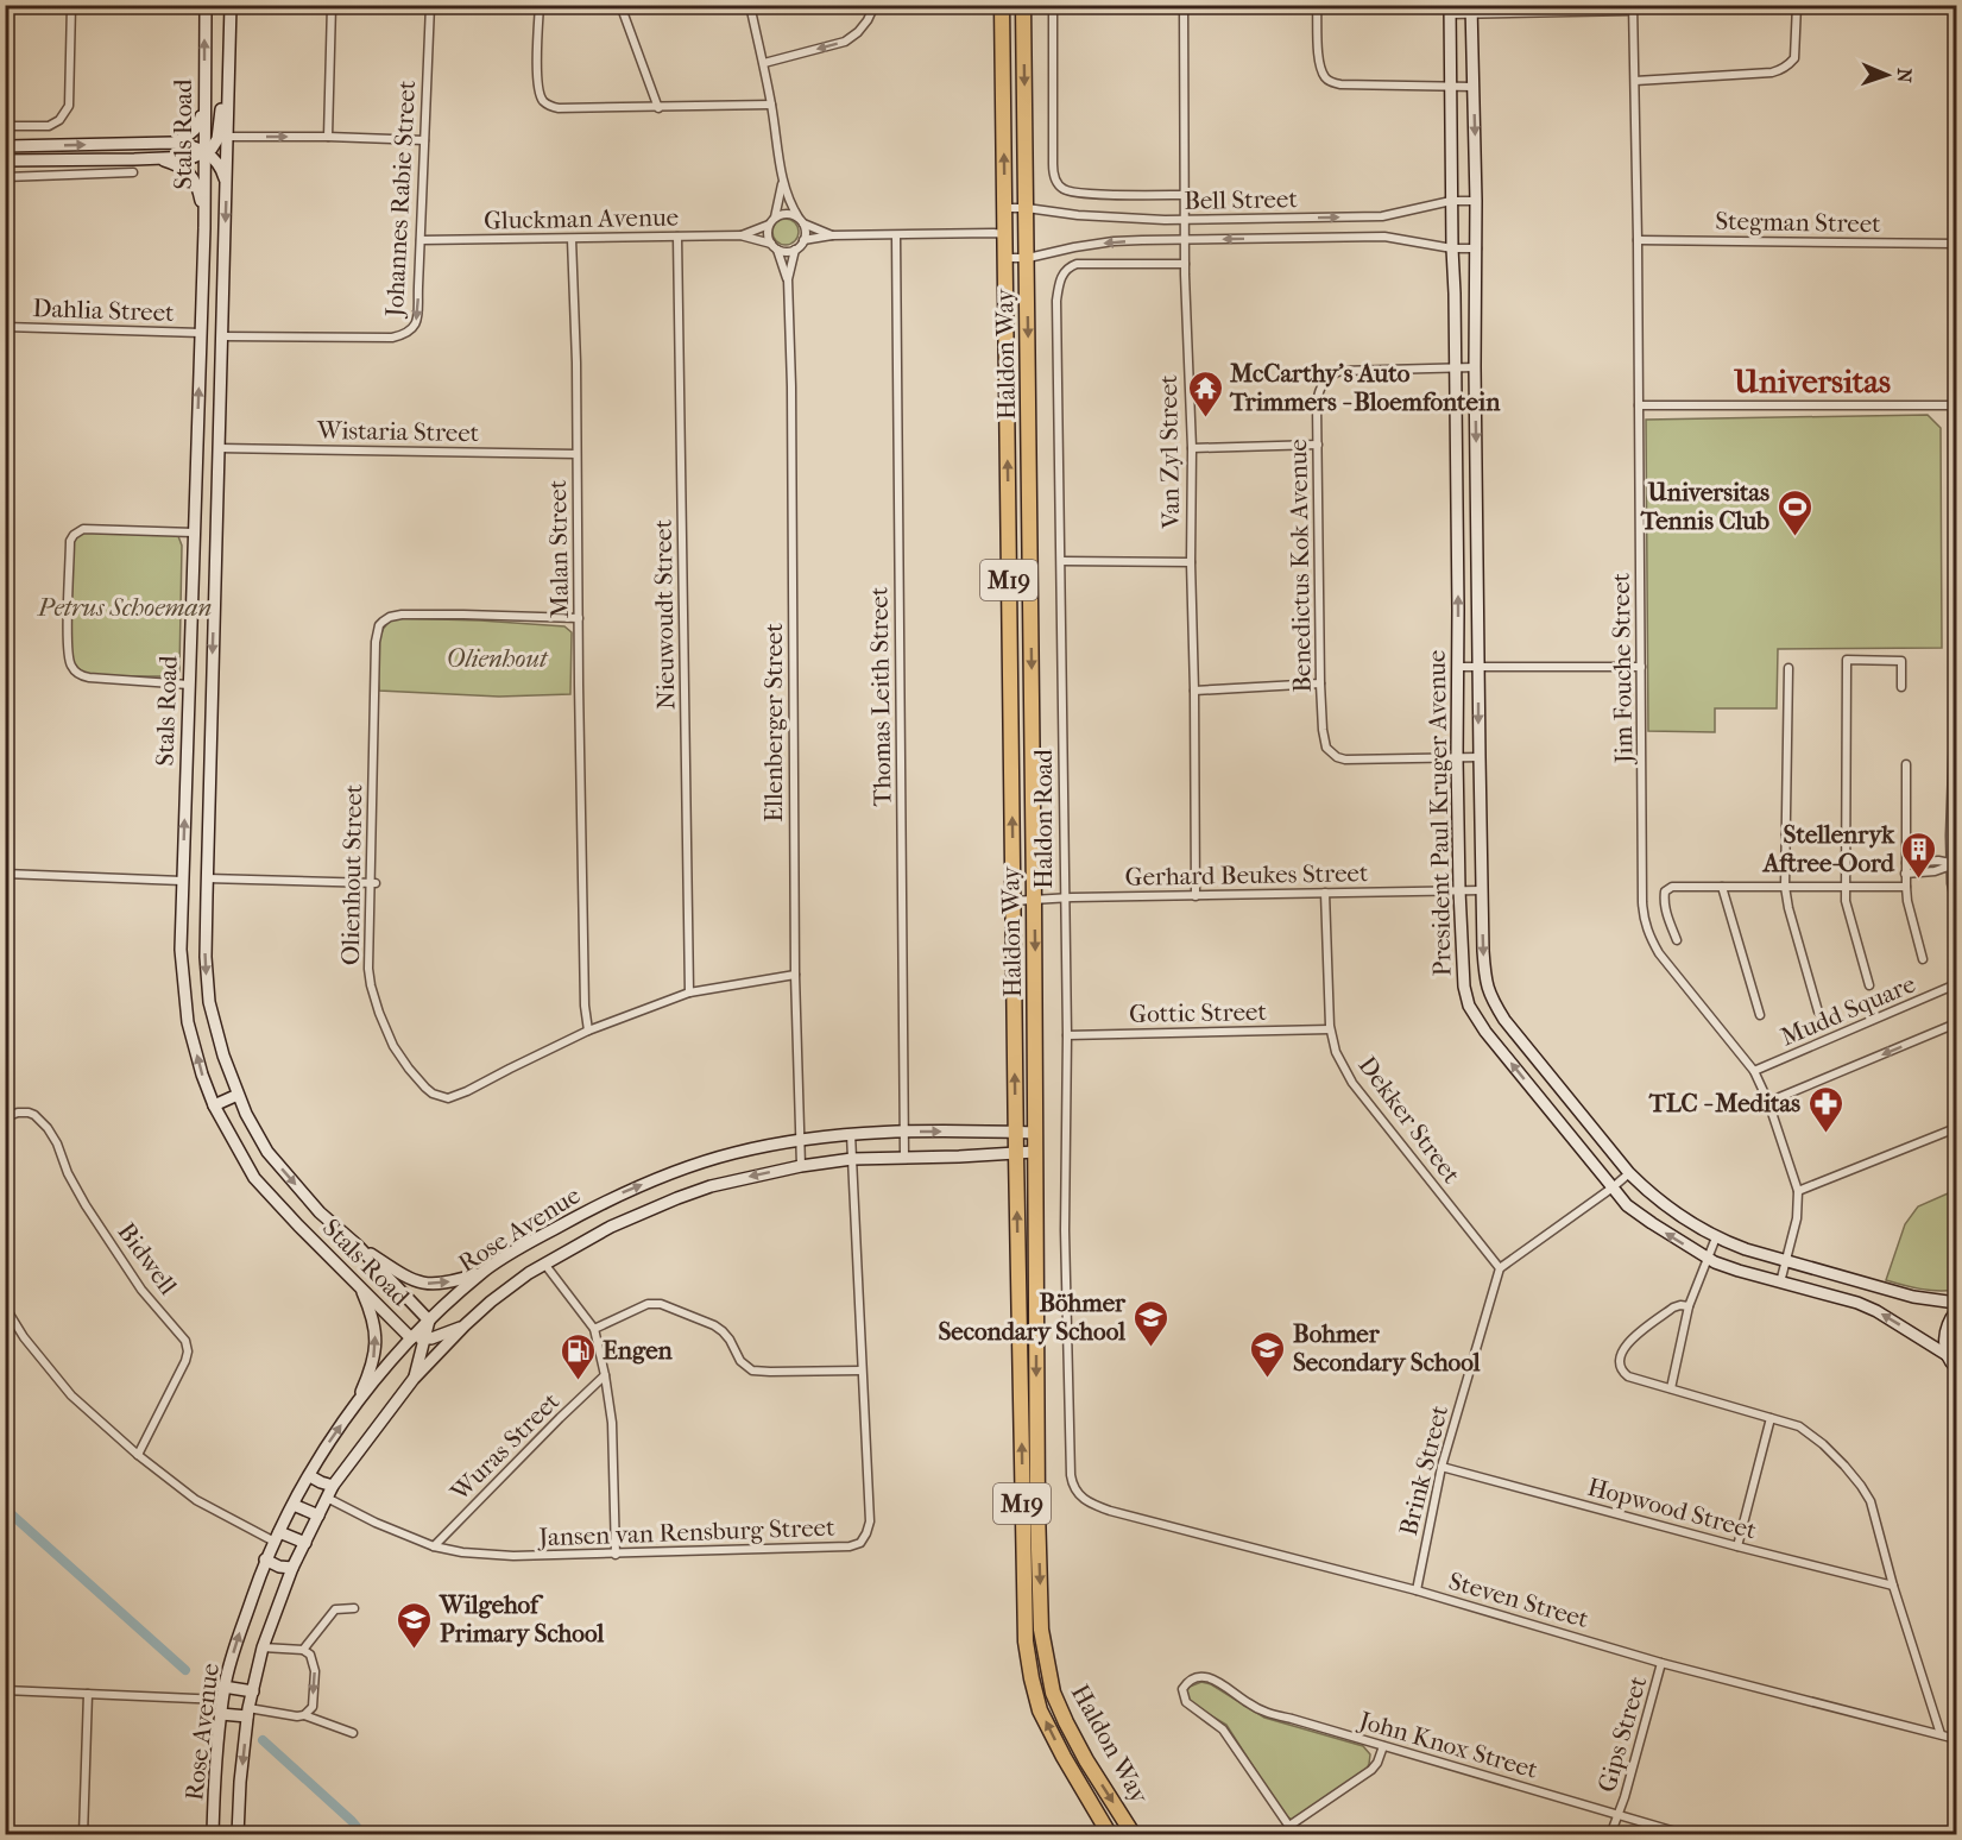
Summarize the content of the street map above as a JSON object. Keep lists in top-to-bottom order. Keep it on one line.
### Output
{"streets":{"highway":["Haldon Way","M19"],"street":["Stals Road","Johannes Rabie Street","Bell Street","Gluckman Avenue","Stegman Street","Dahlia Street","Wistaria Street","Van Zyl Street","Malan Street","Benedictus Kok Avenue","Nieuwoudt Street","Jim Fouche Street","Thomas Leith Street","Ellenberger Street","President Paul Kruger Avenue","Haldon Road","Olienhout Street","Gerhard Beukes Street","Mudd Square","Gottic Street","Dekker Street","Rose Avenue","Bidwell","Wuras Street","Brink Street","Hopwood Street","Jansen van Rensburg Street","Steven Street","Gips Street","John Knox Street"]},"crossings":[["Stals Road","Johannes Rabie Street"],["Stals Road","Dahlia Street"],["Stals Road","Wistaria Street"],["Stals Road","Rose Avenue"],["Johannes Rabie Street","Gluckman Avenue"],["Bell Street","Haldon Way"],["Bell Street","Van Zyl Street"],["Bell Street","President Paul Kruger Avenue"],["Gluckman Avenue","Malan Street"],["Gluckman Avenue","Nieuwoudt Street"],["Gluckman Avenue","Ellenberger Street"],["Stegman Street","Jim Fouche Street"],["Haldon Way","Gerhard Beukes Street"],["Haldon Way","Rose Avenue"],["Wistaria Street","Malan Street"],["Van Zyl Street","Haldon Road"],["Van Zyl Street","Gerhard Beukes Street"],["Malan Street","Olienhout Street"],["Benedictus Kok Avenue","President Paul Kruger Avenue"],["Nieuwoudt Street","Olienhout Street"],["Jim Fouche Street","President Paul Kruger Avenue"],["Jim Fouche Street","Mudd Square"],["Thomas Leith Street","Rose Avenue"],["Ellenberger Street","Olienhout Street"],["Ellenberger Street","Rose Avenue"],["President Paul Kruger Avenue","Gerhard Beukes Street"],["Haldon Road","Gerhard Beukes Street"],["Haldon Road","Gottic Street"],["Haldon Road","Steven Street"],["Gerhard Beukes Street","Dekker Street"],["Gottic Street","Dekker Street"],["Dekker Street","Brink Street"],["Rose Avenue","Jansen van Rensburg Street"],["Wuras Street","Jansen van Rensburg Street"],["Brink Street","Hopwood Street"],["Brink Street","Steven Street"],["Steven Street","Gips Street"],["Gips Street","John Knox Street"]],"districts":["Universitas"],"parks":["Petrus Schoeman","Olienhout"],"places":{"temple":["McCarthy's Auto Trimmers - Bloemfontein"],"sports":["Universitas Tennis Club"],"building":["Stellenryk Aftree-Oord"],"pharmacy":["TLC - Meditas"],"school or university":["Böhmer Secondary School","Bohmer Secondary School","Wilgehof Primary School"],"fuel station":["Engen"]},"north":"right"}
